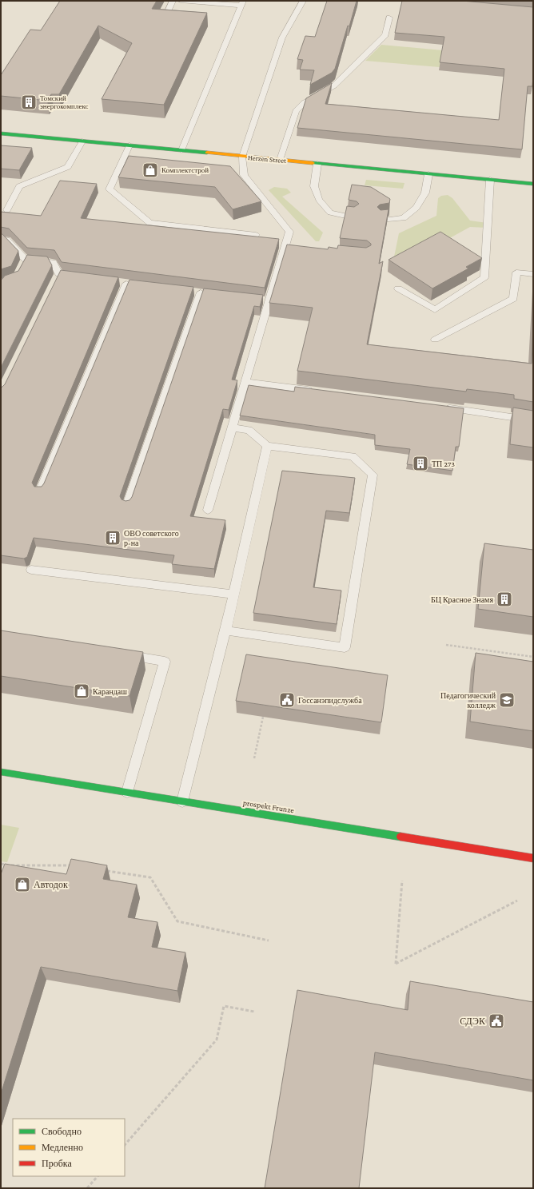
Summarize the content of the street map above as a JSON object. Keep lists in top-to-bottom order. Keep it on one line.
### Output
{"streets":{"street":["Herzen Street","prospekt Frunze"]},"places":{"building":["Томский энергокомплекс","ТП 273","ОВО советского р-на","БЦ Красное Знамя"],"shop":["Комплектстрой","Карандаш","Автодок"],"public building":["Госсанэпидслужба","СДЭК"],"school or university":["Педагогический колледж"]},"legend":["Свободно","Медленно","Пробка"]}
